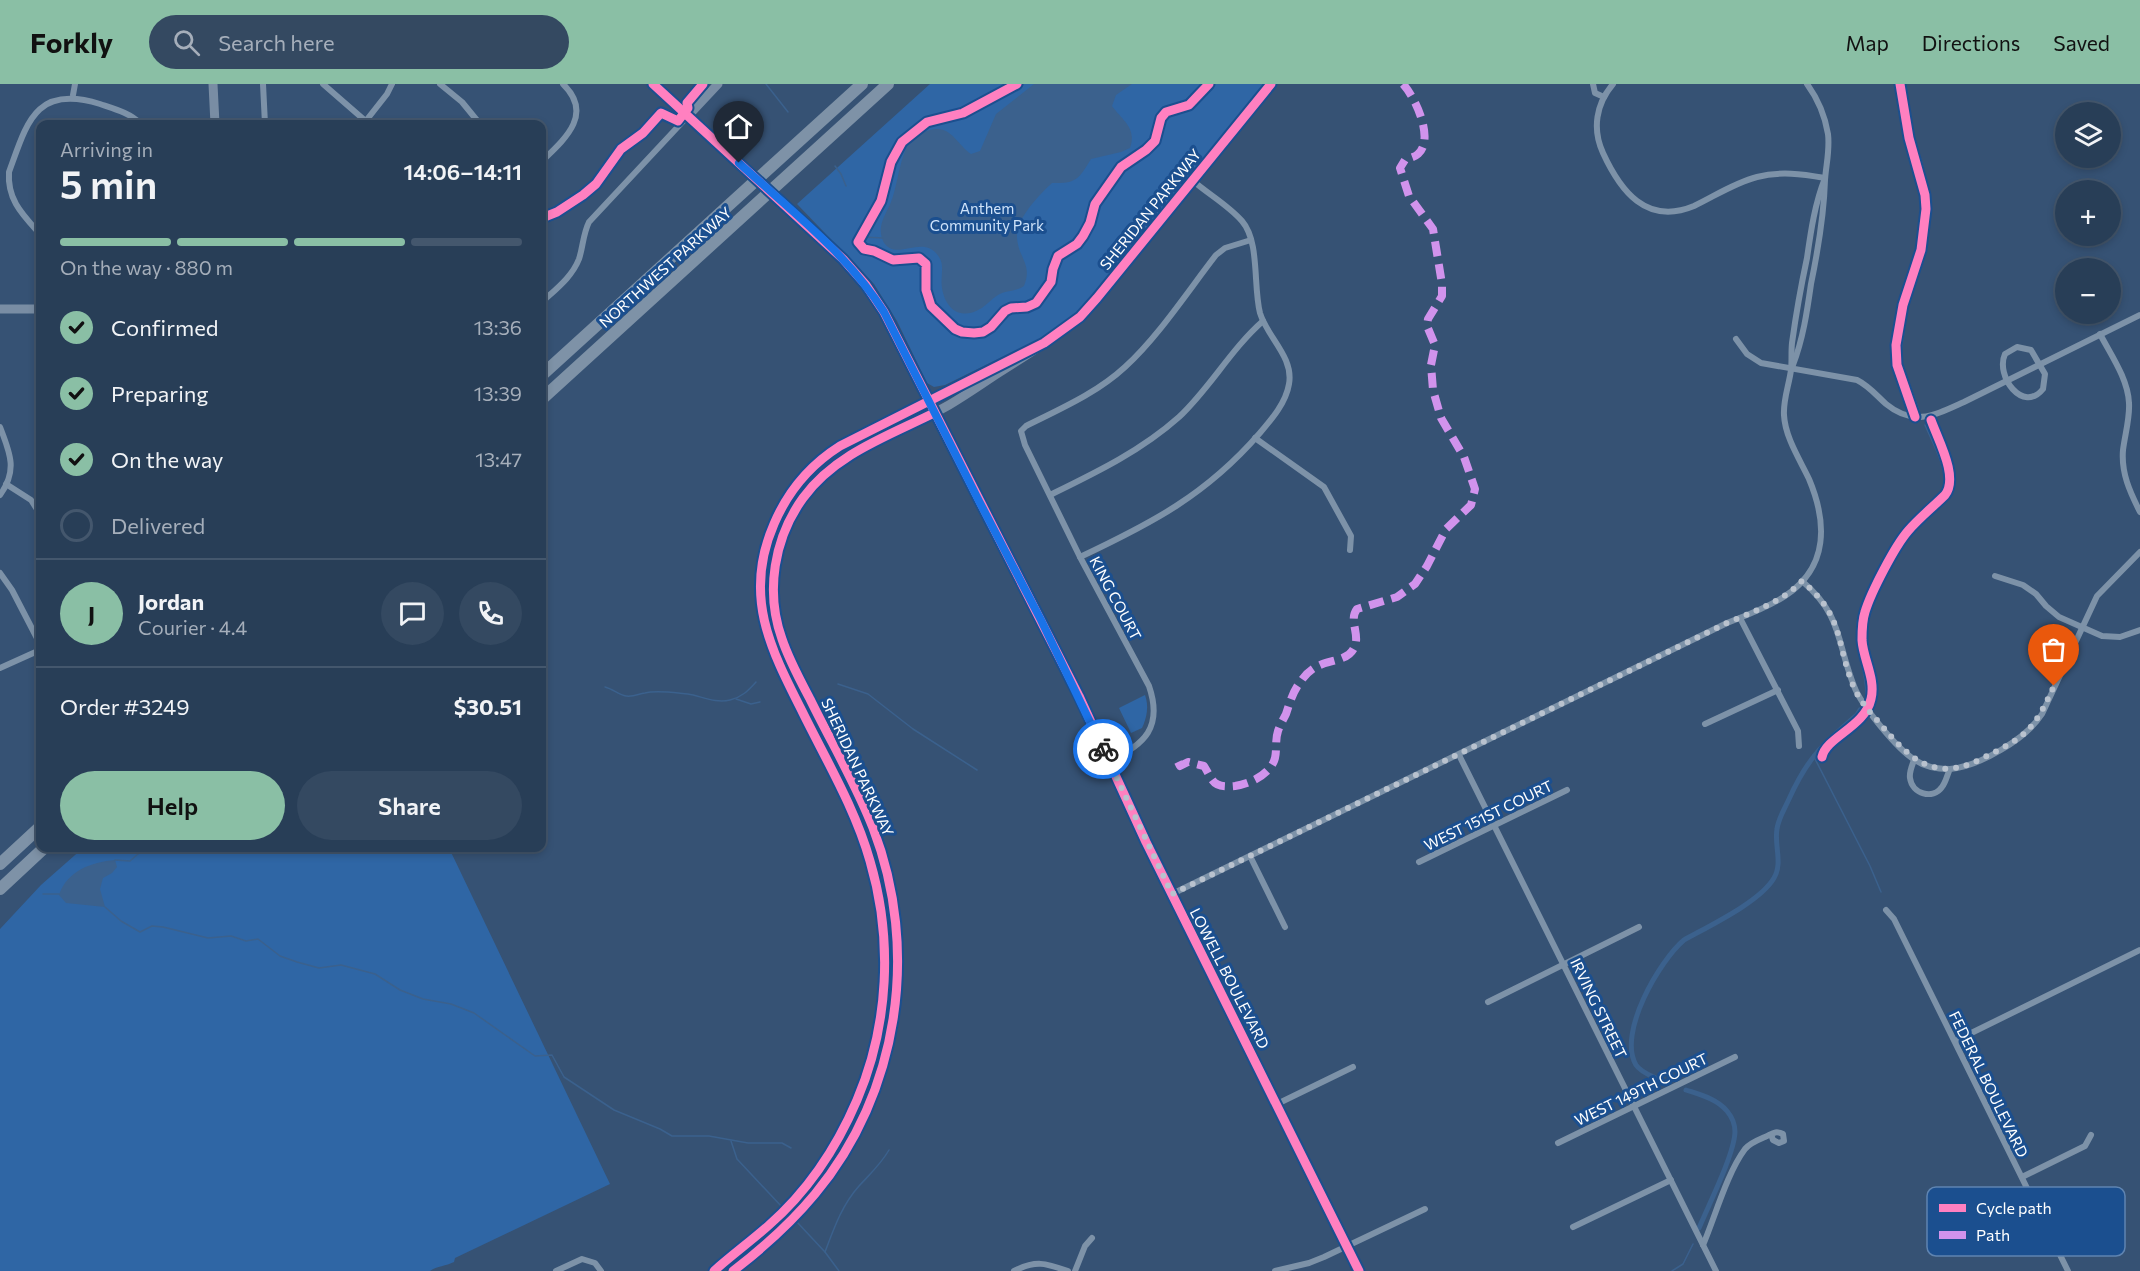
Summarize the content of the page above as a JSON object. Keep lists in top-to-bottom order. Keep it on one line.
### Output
{"streets":{"highway":["NORTHWEST PARKWAY"],"main road":["SHERIDAN PARKWAY","LOWELL BOULEVARD"],"street":["KING COURT","WEST 151ST COURT","IRVING STREET","FEDERAL BOULEVARD","WEST 149TH COURT"]},"crossings":[["SHERIDAN PARKWAY","LOWELL BOULEVARD"],["KING COURT","LOWELL BOULEVARD"],["WEST 151ST COURT","IRVING STREET"],["IRVING STREET","WEST 149TH COURT"]],"parks":["Anthem Community Park"],"legend":["Cycle path","Path"],"page":{"header":"Forkly","search":"Search here","nav":["Map","Directions","Saved"],"map_buttons":["+","−"],"heading":["5 min","Arriving in","14:06–14:11"],"panel":["Jordan","Courier · 4.4","Order #3249","$30.51"],"bar":"On the way · 880 m","list":[["Confirmed","13:36"],["Preparing","13:39"],["On the way","13:47"],"Delivered"],"round":"J","buttons":["Help","Share"]}}
